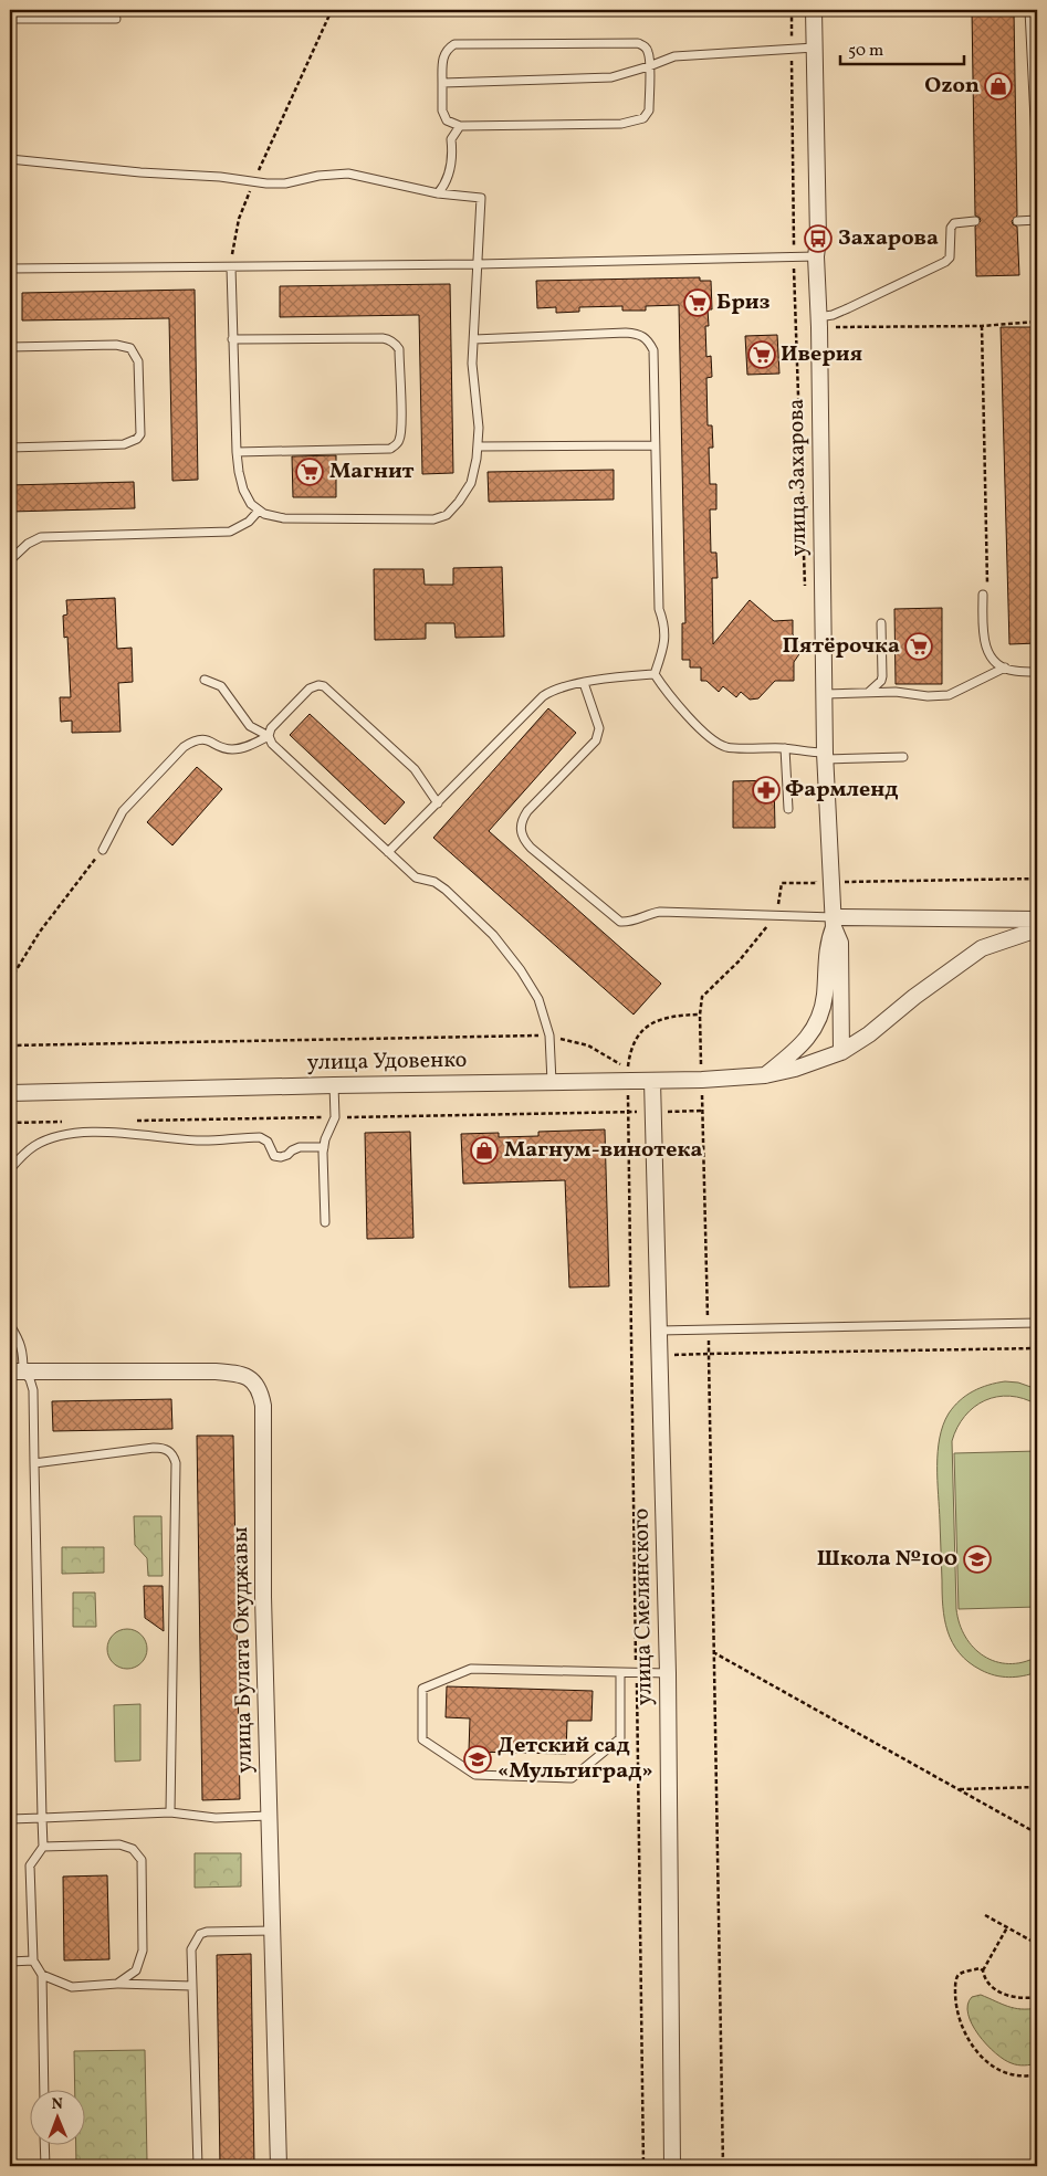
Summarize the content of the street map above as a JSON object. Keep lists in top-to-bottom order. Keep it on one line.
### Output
{"streets":{"street":["улица Захарова","улица Удовенко","улица Смелянского","улица Булата Окуджавы"]},"crossings":[["улица Удовенко","улица Смелянского"]],"places":{"shop":["Ozon","Магнум-винотека"],"bus stop":["Захарова"],"supermarket":["Бриз","Иверия","Магнит","Пятёрочка"],"pharmacy":["Фармленд"],"school or university":["Школа №100","Детский сад «Мультиград»"]},"scale_bar":"50 m","north":"top"}
